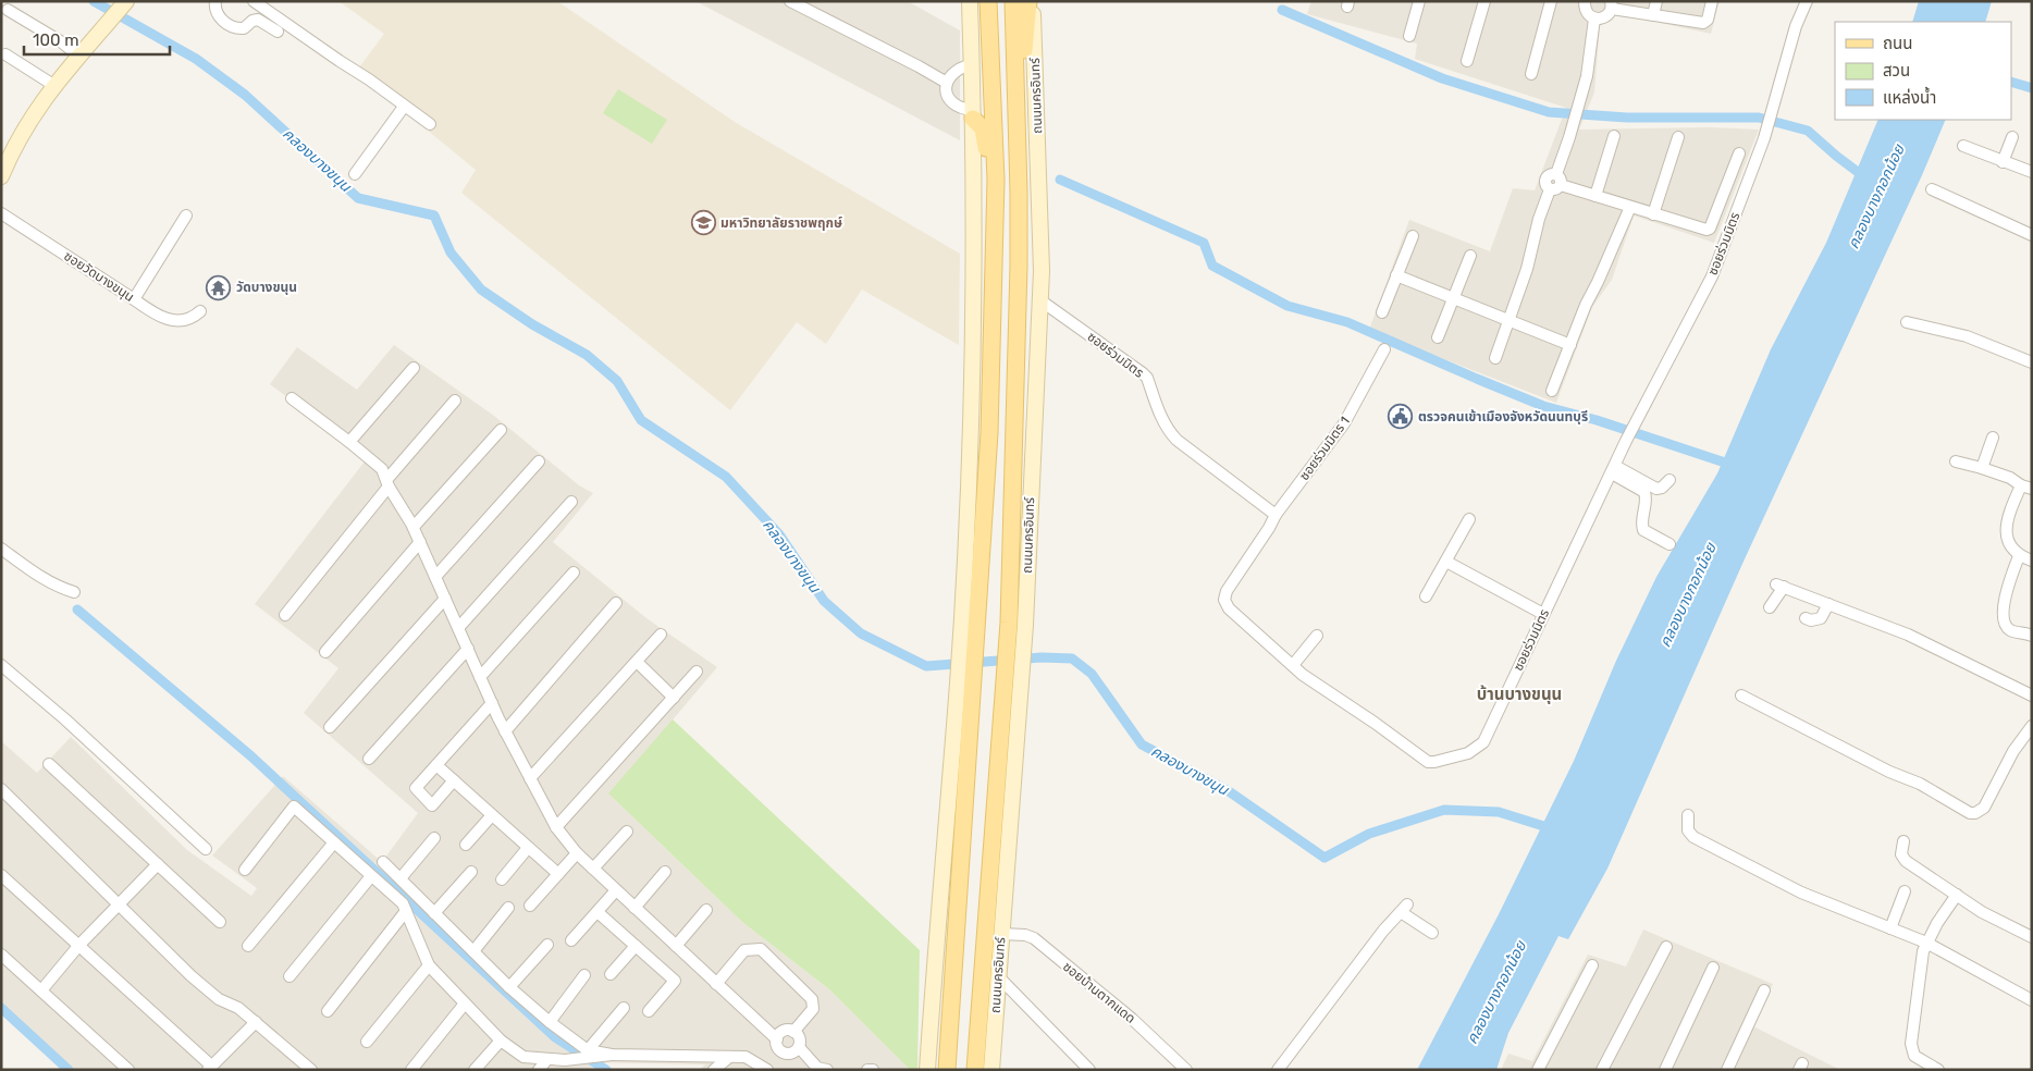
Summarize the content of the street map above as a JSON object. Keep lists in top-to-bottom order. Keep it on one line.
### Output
{"streets":{"main road":["ถนนนครอินทร์"],"street":["ซอยร่วมมิตร","ซอยวัดบางขนุน","ซอยร่วมมิตร 1","ซอยบ้านตากแดด"]},"crossings":[["ถนนนครอินทร์","ซอยร่วมมิตร"],["ถนนนครอินทร์","ซอยบ้านตากแดด"],["ซอยร่วมมิตร","ซอยร่วมมิตร 1"]],"districts":["บ้านบางขนุน"],"water":["คลองบางขนุน","คลองบางกอกน้อย"],"places":{"school or university":["มหาวิทยาลัยราชพฤกษ์"],"temple":["วัดบางขนุน"],"public building":["ตรวจคนเข้าเมืองจังหวัดนนทบุรี"]},"legend":["ถนน","สวน","แหล่งน้ำ"],"scale_bar":"100 m"}
